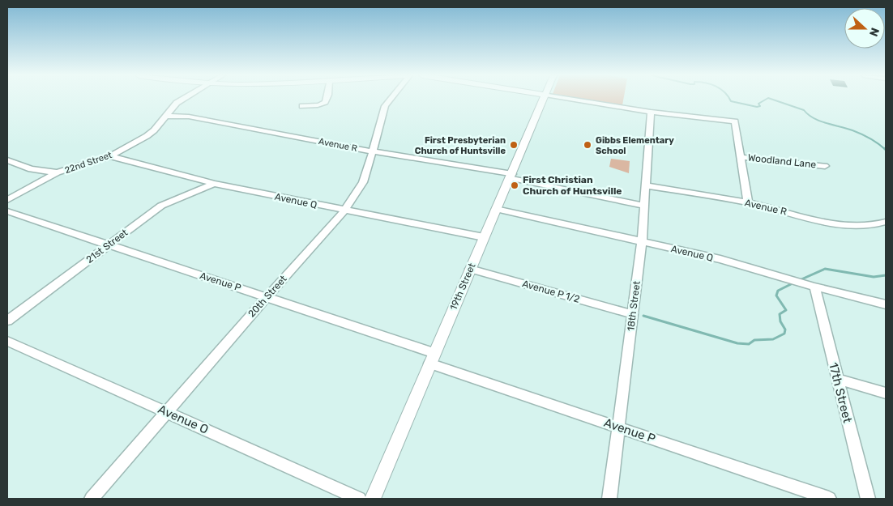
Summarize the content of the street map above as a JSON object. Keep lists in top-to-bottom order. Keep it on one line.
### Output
{"streets":{"street":["Avenue R","Woodland Lane","22nd Street","Avenue Q","21st Street","Avenue P","19th Street","Avenue P 1/2","20th Street","18th Street","17th Street","Avenue O"]},"crossings":[["Avenue R","22nd Street"],["Avenue R","19th Street"],["Avenue R","20th Street"],["Avenue R","18th Street"],["22nd Street","Avenue Q"],["Avenue Q","21st Street"],["Avenue Q","19th Street"],["Avenue Q","20th Street"],["Avenue Q","18th Street"],["Avenue Q","17th Street"],["21st Street","Avenue P"],["Avenue P","19th Street"],["Avenue P","20th Street"],["Avenue P","18th Street"],["19th Street","Avenue P 1/2"],["Avenue P 1/2","18th Street"],["20th Street","Avenue O"]],"places":["First Presbyterian Church of Huntsville","Gibbs Elementary School","First Christian Church of Huntsville"],"north":"right"}
